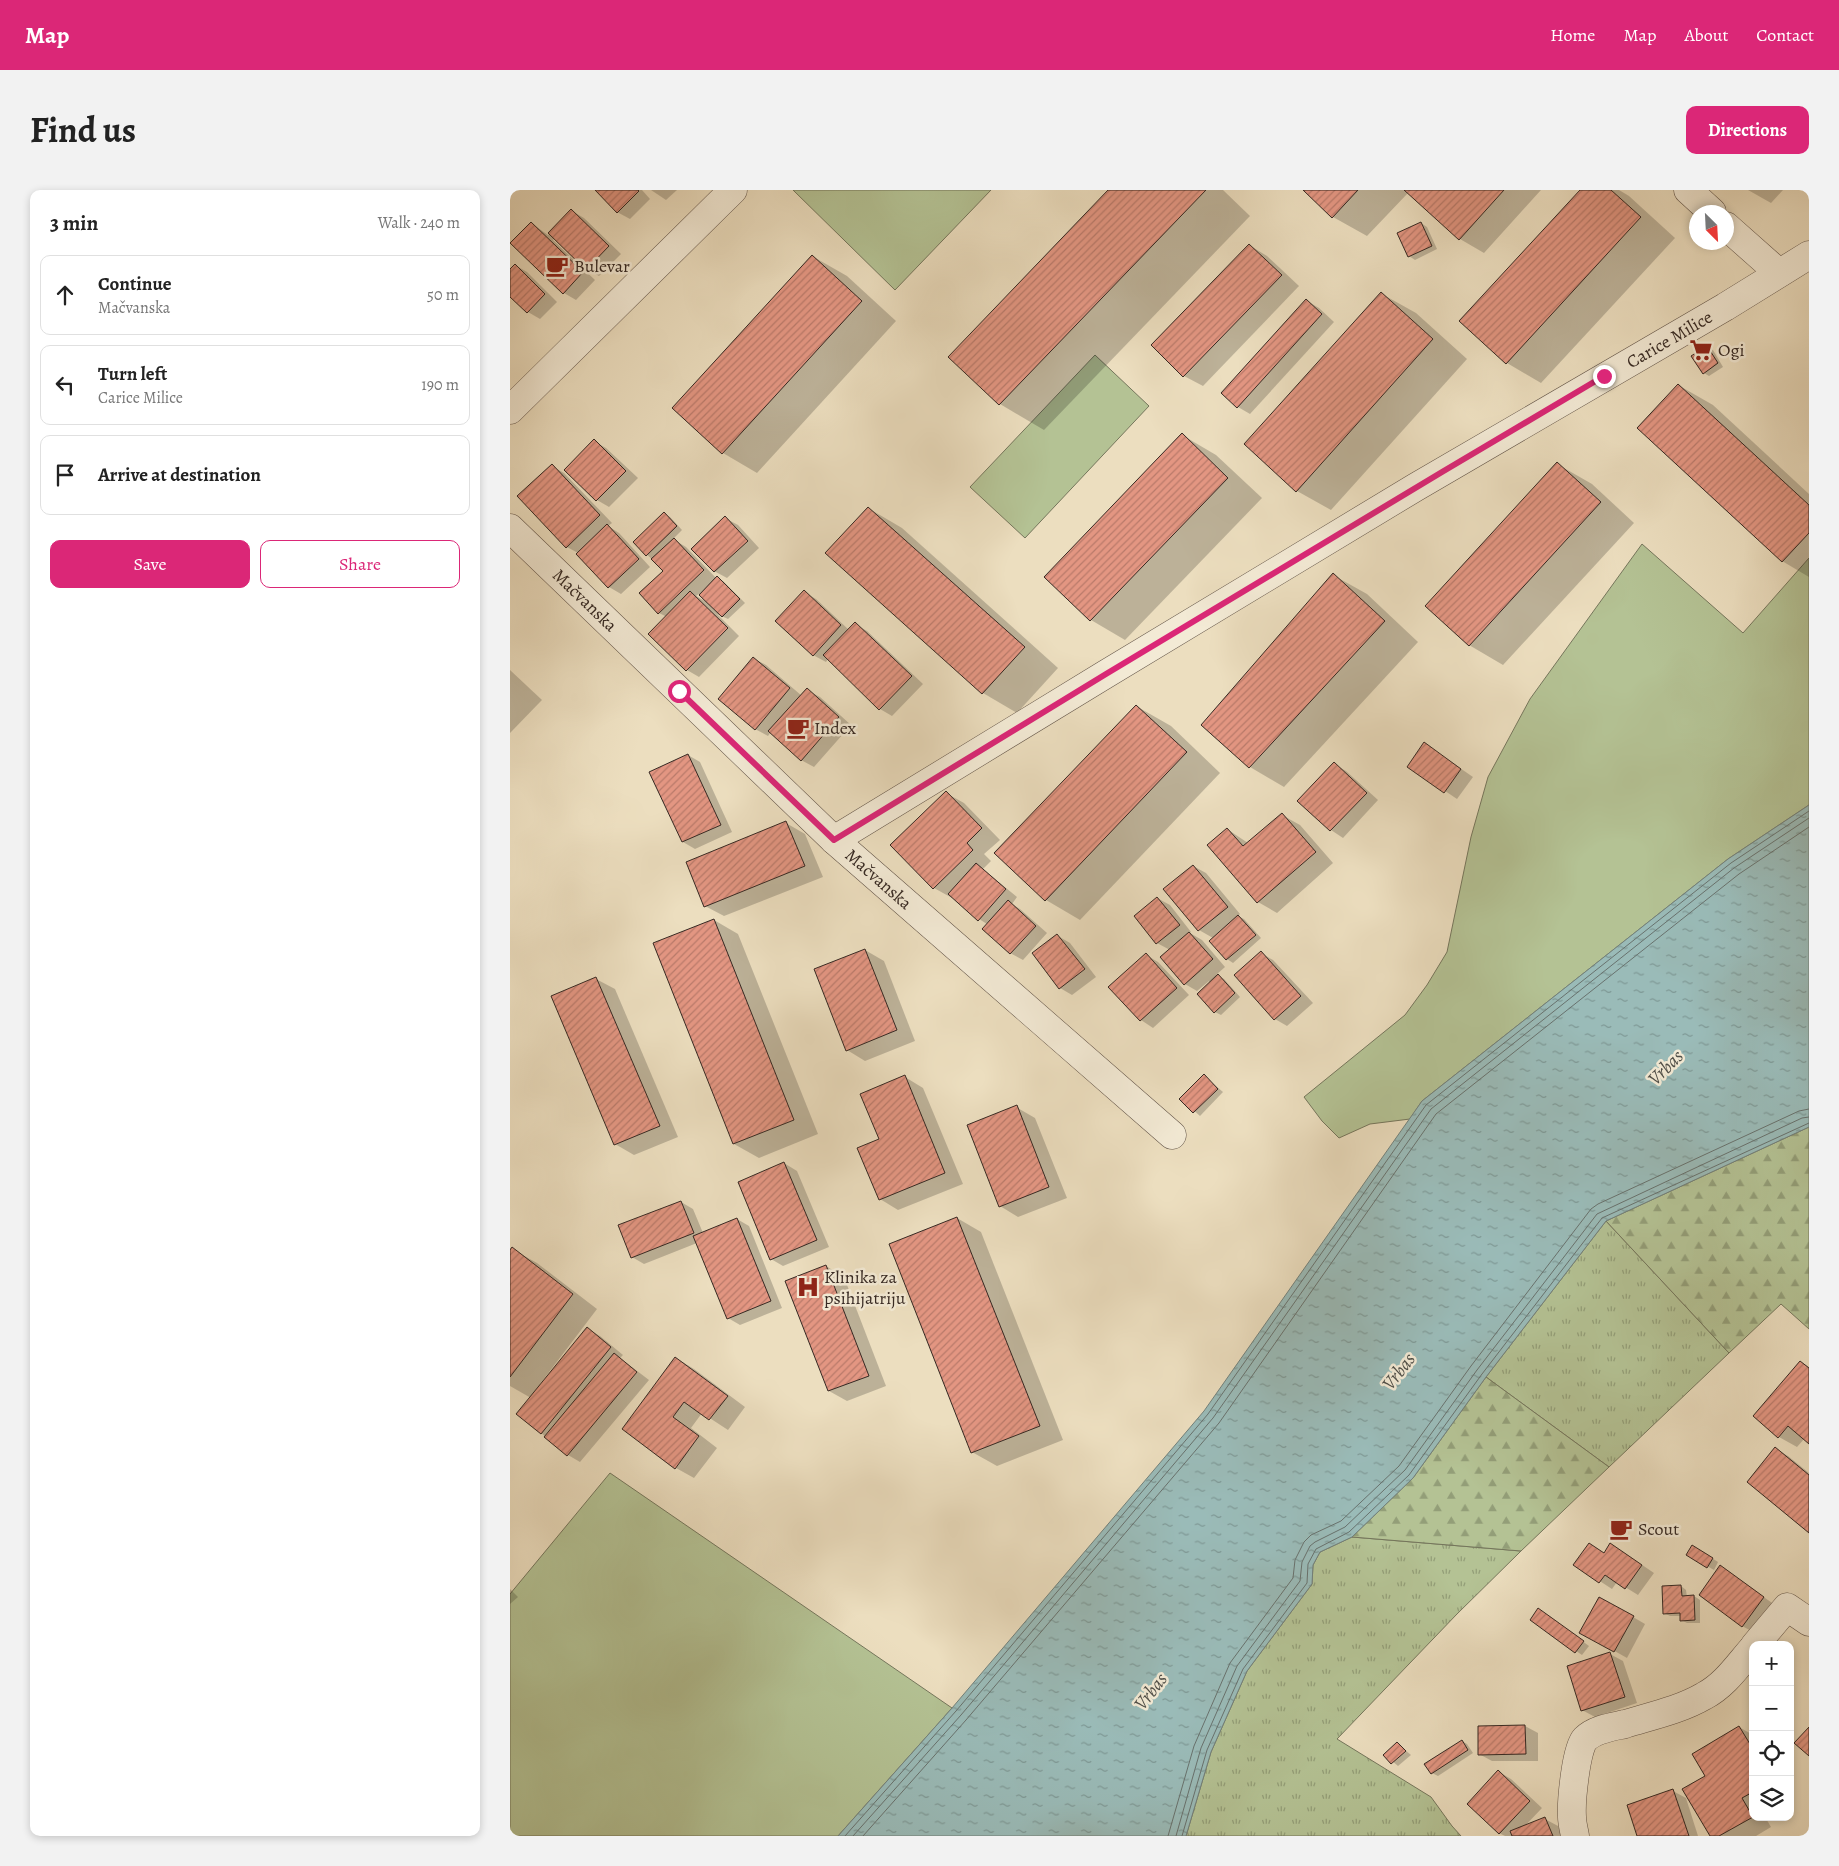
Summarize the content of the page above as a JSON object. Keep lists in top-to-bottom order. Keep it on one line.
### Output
{"streets":{"street":["Carice Milice","Mačvanska"]},"crossings":[["Carice Milice","Mačvanska"]],"water":["Vrbas"],"places":{"cafe":["Bulevar","Index","Scout"],"supermarket":["Ogi"],"hospital":["Klinika za psihijatriju"]},"north":"bottom right","page":{"header":"Map","nav":["Home","Map","About","Contact"],"title":"Find us","buttons":["Directions",["Save","Share"]],"heading":["3 min","Walk · 240 m"],"list":[["Continue","Mačvanska","50 m"],["Turn left","Carice Milice","190 m"],"Arrive at destination"],"map_buttons":["+","−"]}}
